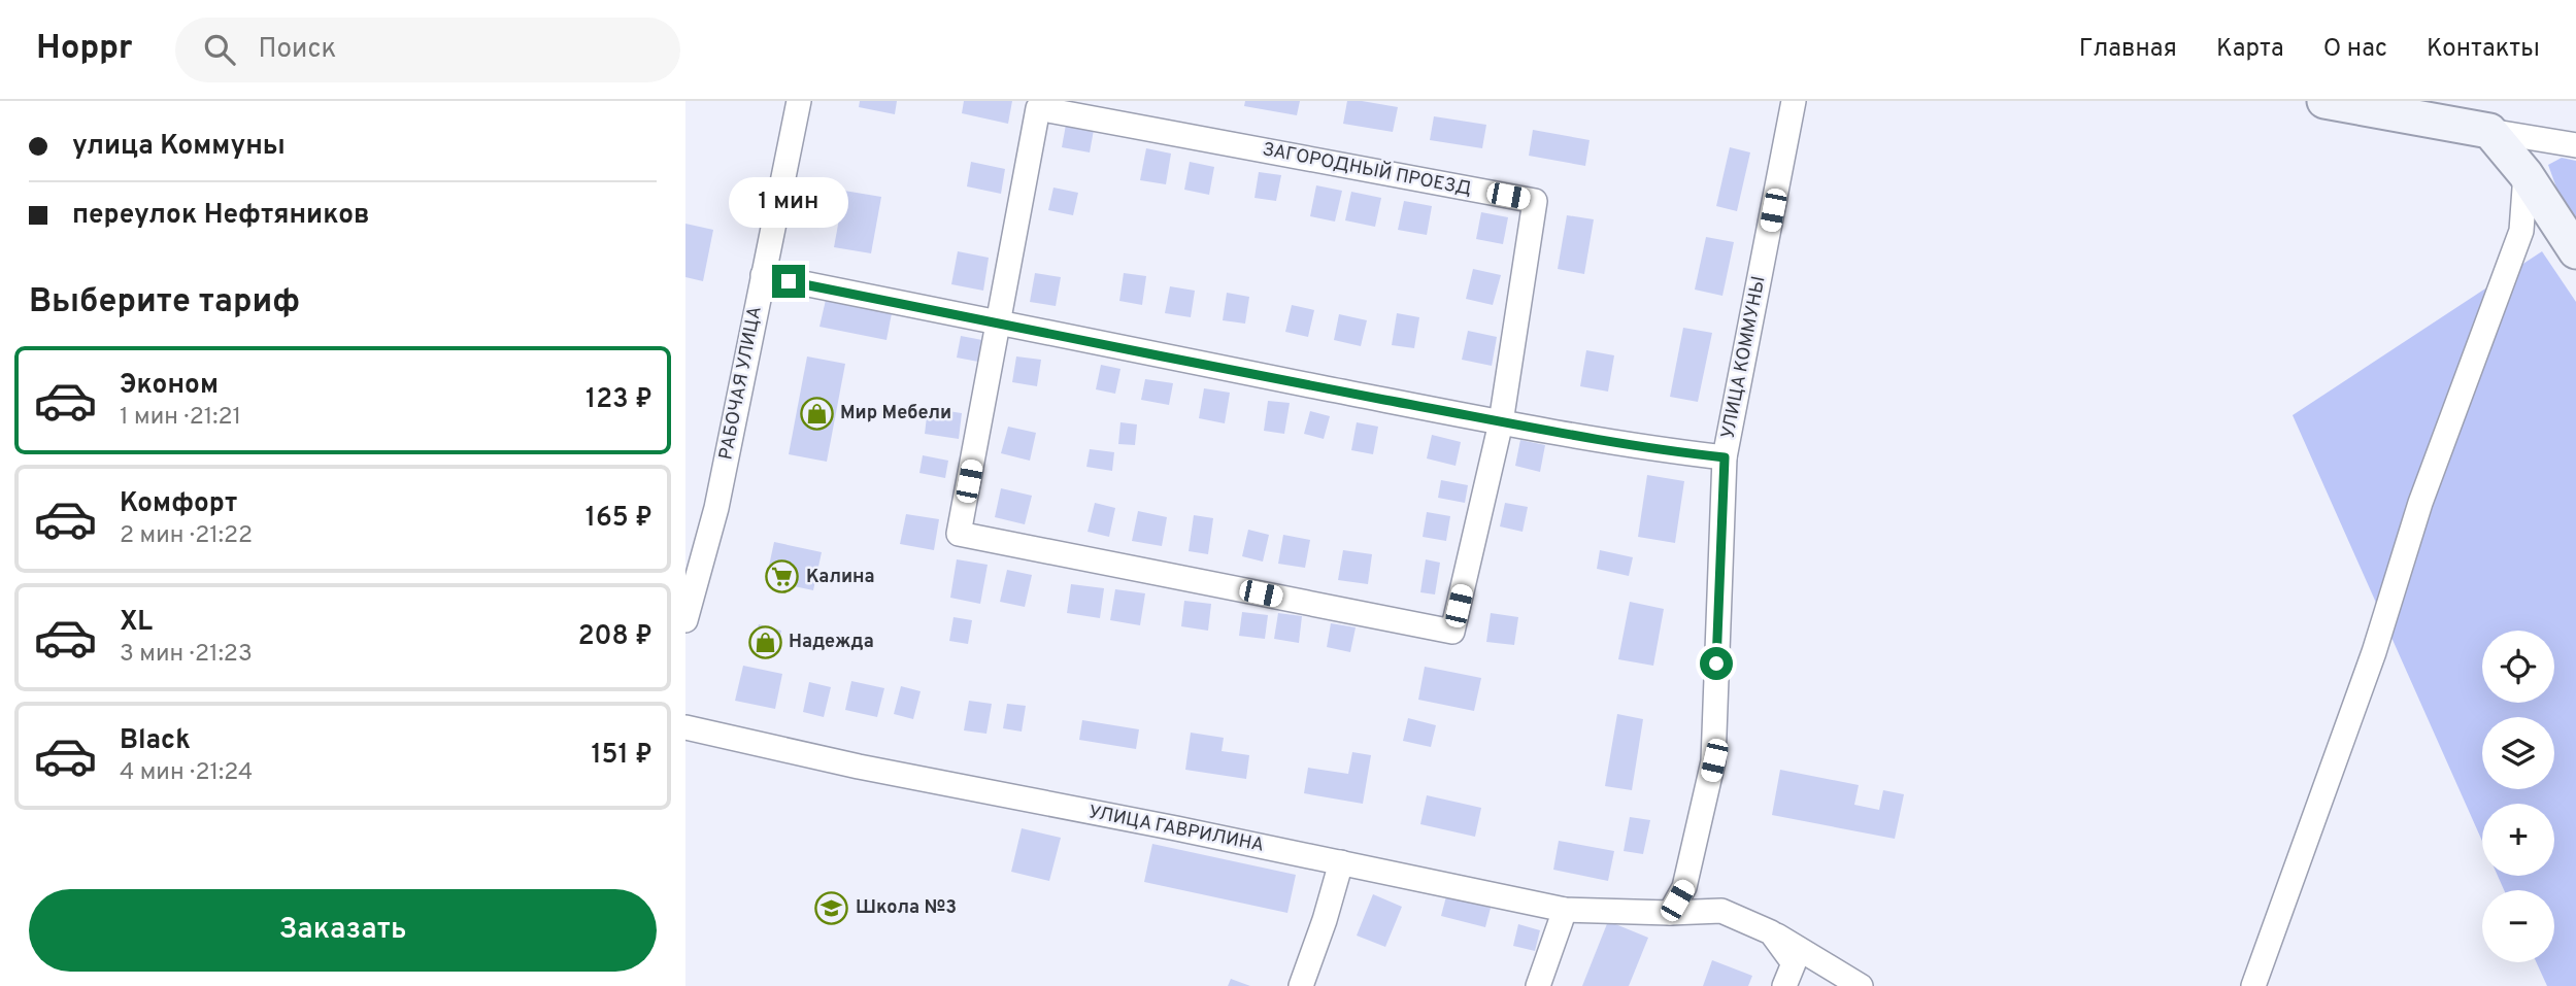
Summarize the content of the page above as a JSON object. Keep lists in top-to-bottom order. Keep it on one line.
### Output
{"streets":{"street":["ЗАГОРОДНЫЙ ПРОЕЗД","УЛИЦА КОММУНЫ","РАБОЧАЯ УЛИЦА","УЛИЦА ГАВРИЛИНА"]},"crossings":[["УЛИЦА КОММУНЫ","УЛИЦА ГАВРИЛИНА"]],"places":{"shop":["Мир Мебели","Надежда"],"supermarket":["Калина"],"school or university":["Школа №3"]},"page":{"header":"Hoppr","search":"Поиск","nav":["Главная","Карта","О нас","Контакты"],"banner":["улица Коммуны","переулок Нефтяников"],"bubble":"1 мин","heading":"Выберите тариф","list":[{"name":"Эконом","note":"1 мин · 21:21","value":"123 ₽"},{"name":"Комфорт","note":"2 мин · 21:22","value":"165 ₽"},{"name":"XL","note":"3 мин · 21:23","value":"208 ₽"},{"name":"Black","note":"4 мин · 21:24","value":"151 ₽"}],"map_buttons":["+","−"],"buttons":"Заказать"}}
